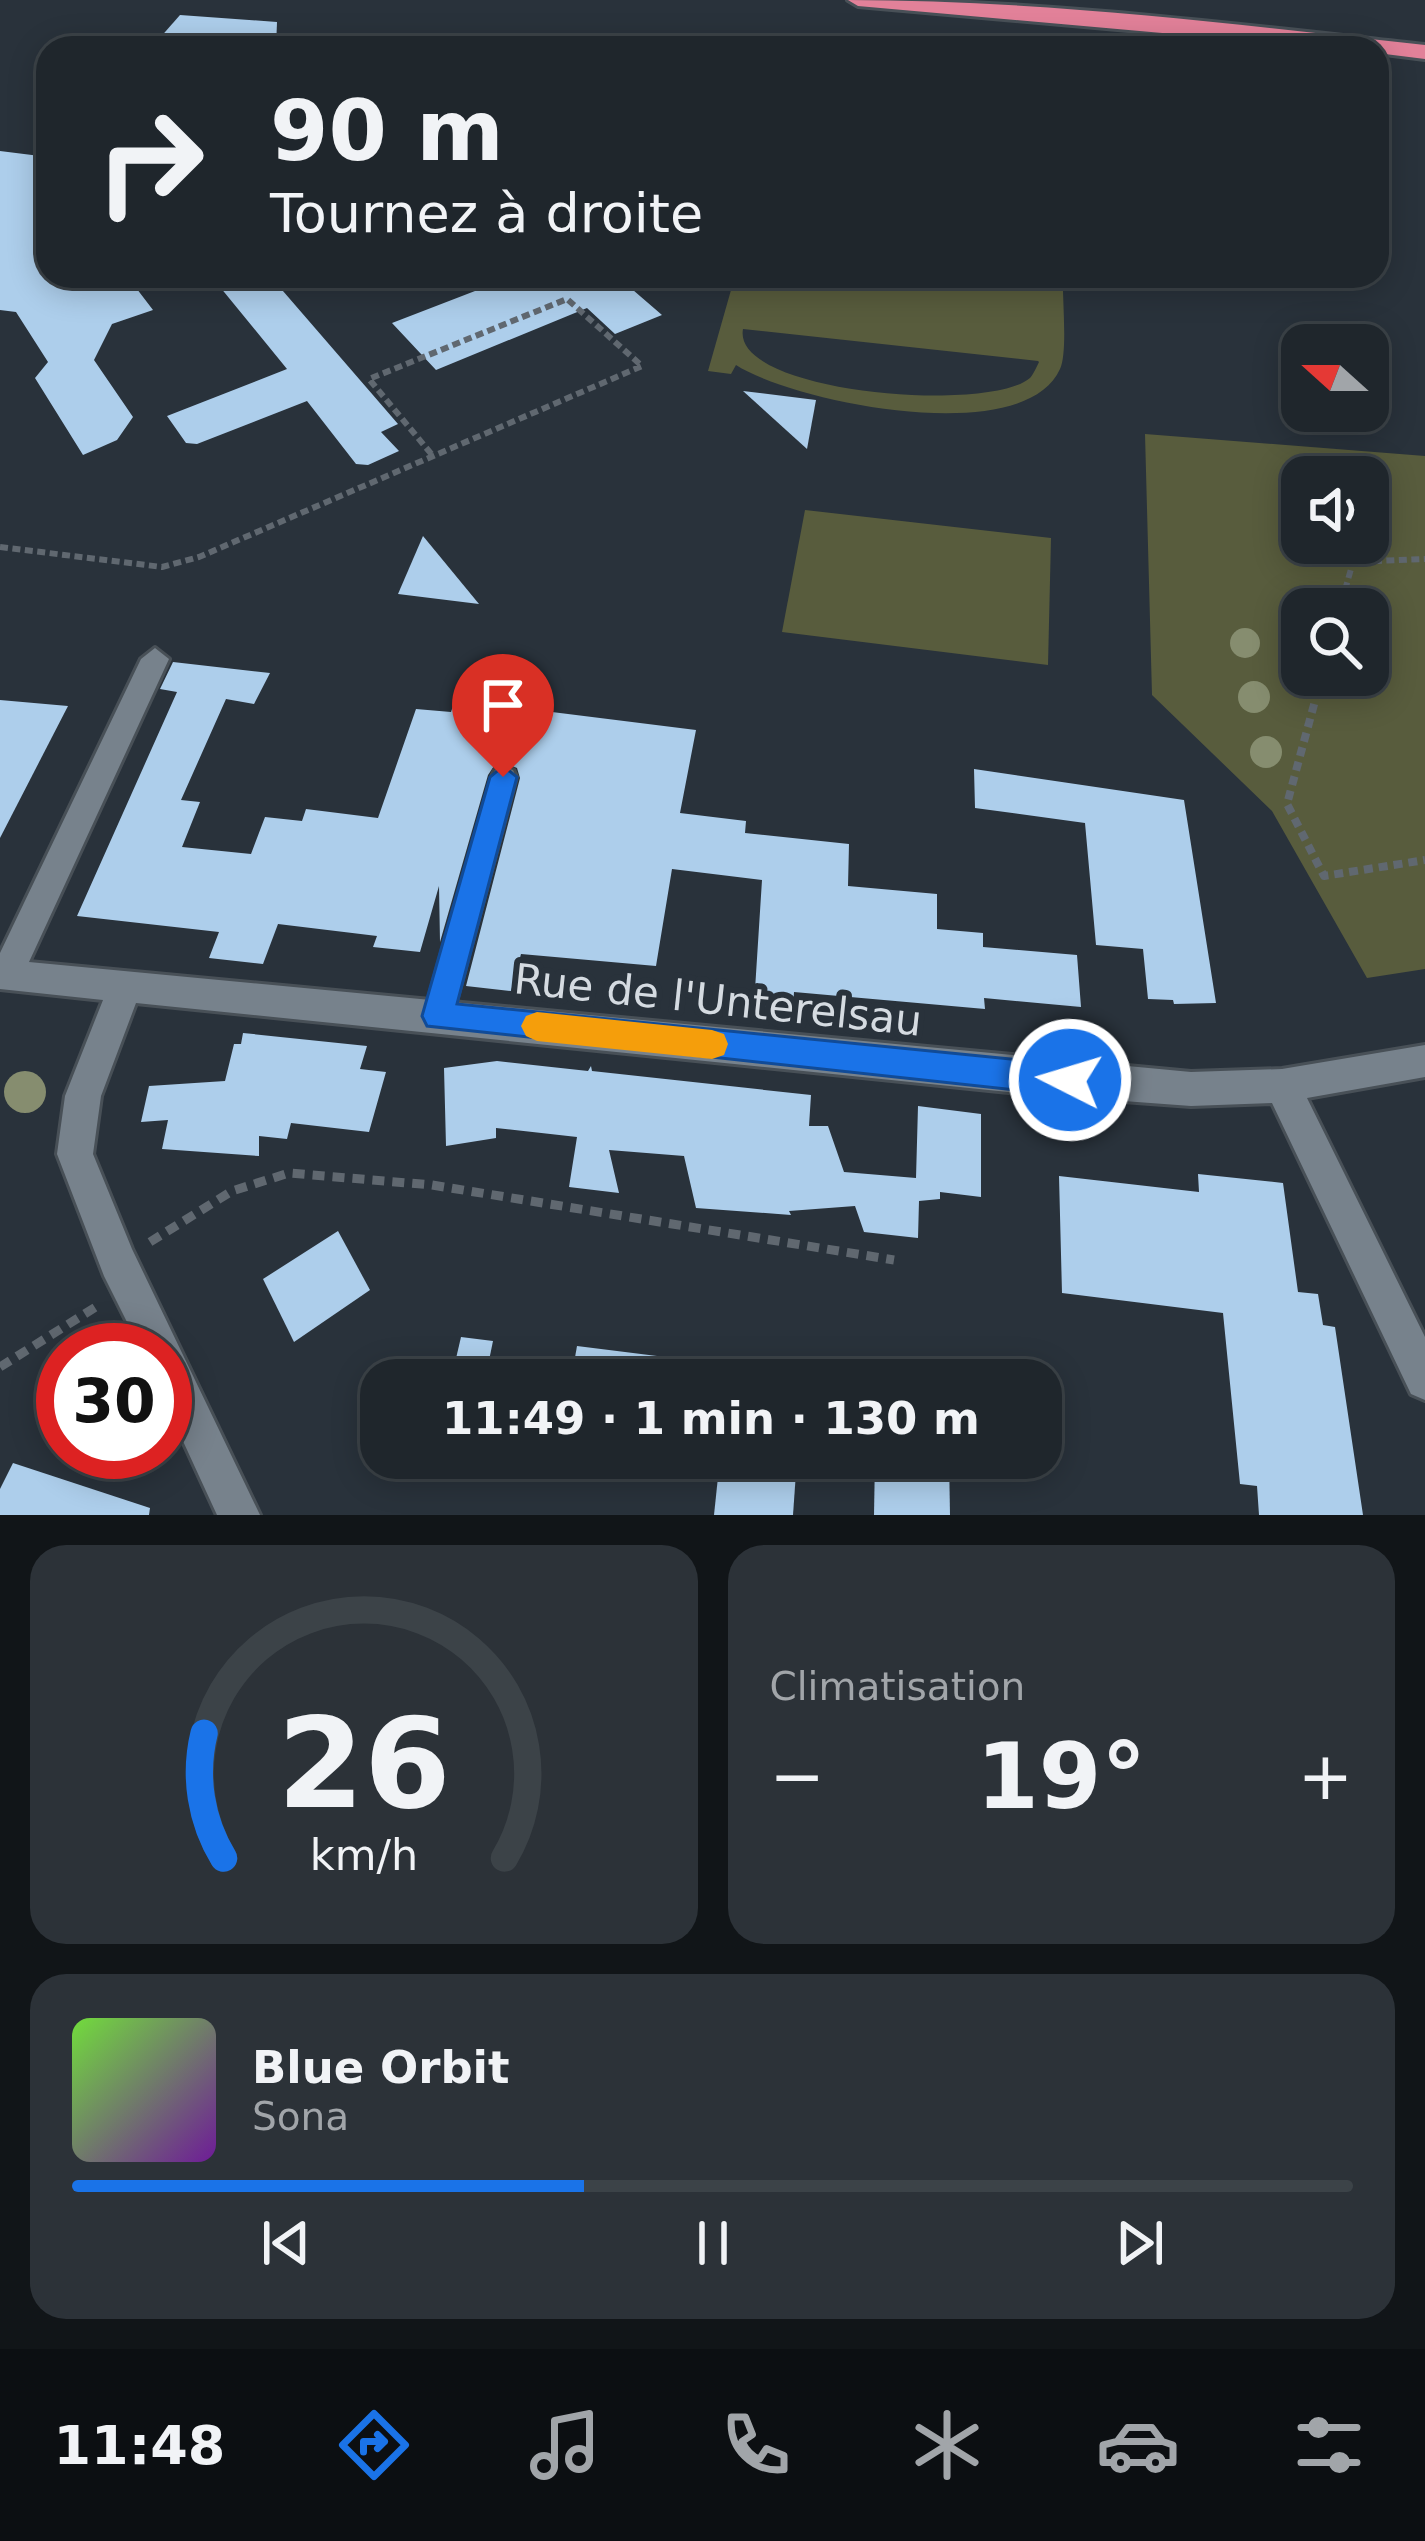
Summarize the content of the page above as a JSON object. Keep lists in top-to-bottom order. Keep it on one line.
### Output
{"streets":{"street":["Rue de l'Unterelsau"]},"north":"left","page":{"turn":["90 m","Tournez à droite"],"limit":"30","trip":"11:49 · 1 min · 130 m","tile":"Climatisation","heat":["−","19°","+"],"song":["Blue Orbit","Sona"],"tabs":"11:48","gauge":["26","km/h"]}}
